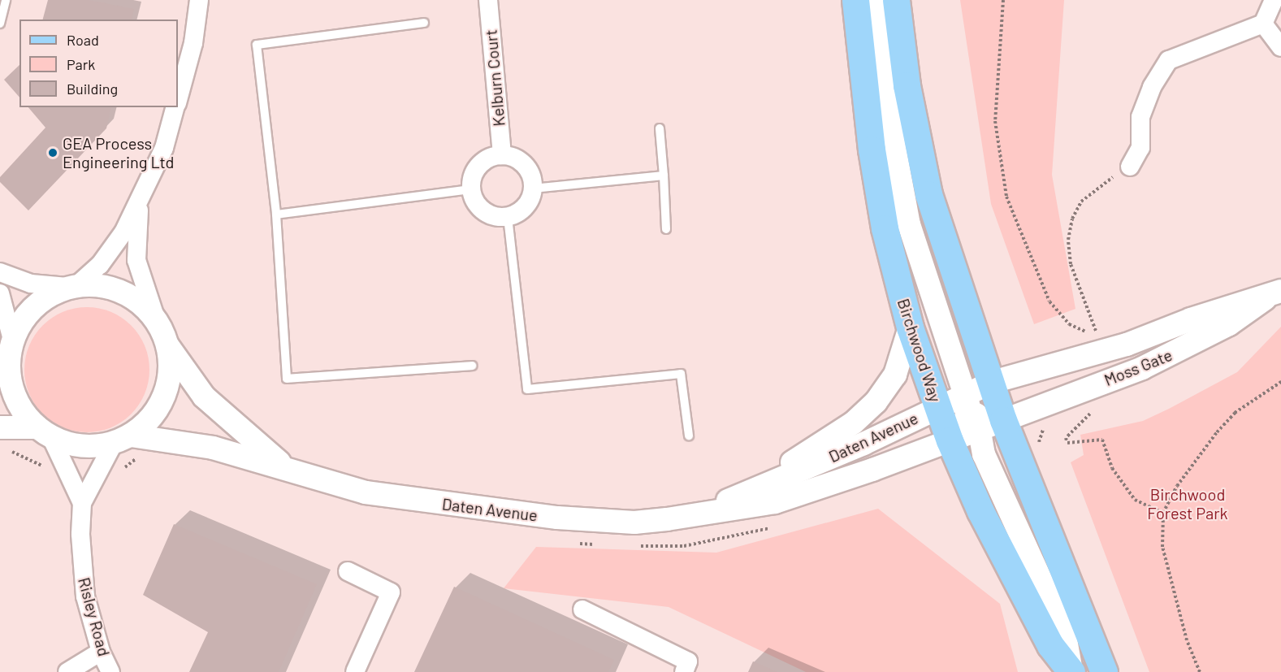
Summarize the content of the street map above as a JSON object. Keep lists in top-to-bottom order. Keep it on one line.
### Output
{"streets":{"main road":["Birchwood Way"],"street":["Kelburn Court","Moss Gate","Daten Avenue","Risley Road"]},"crossings":[["Birchwood Way","Daten Avenue"],["Moss Gate","Daten Avenue"],["Daten Avenue","Risley Road"]],"parks":["Birchwood Forest Park"],"places":["GEA Process Engineering Ltd"],"legend":["Road","Park","Building"]}
